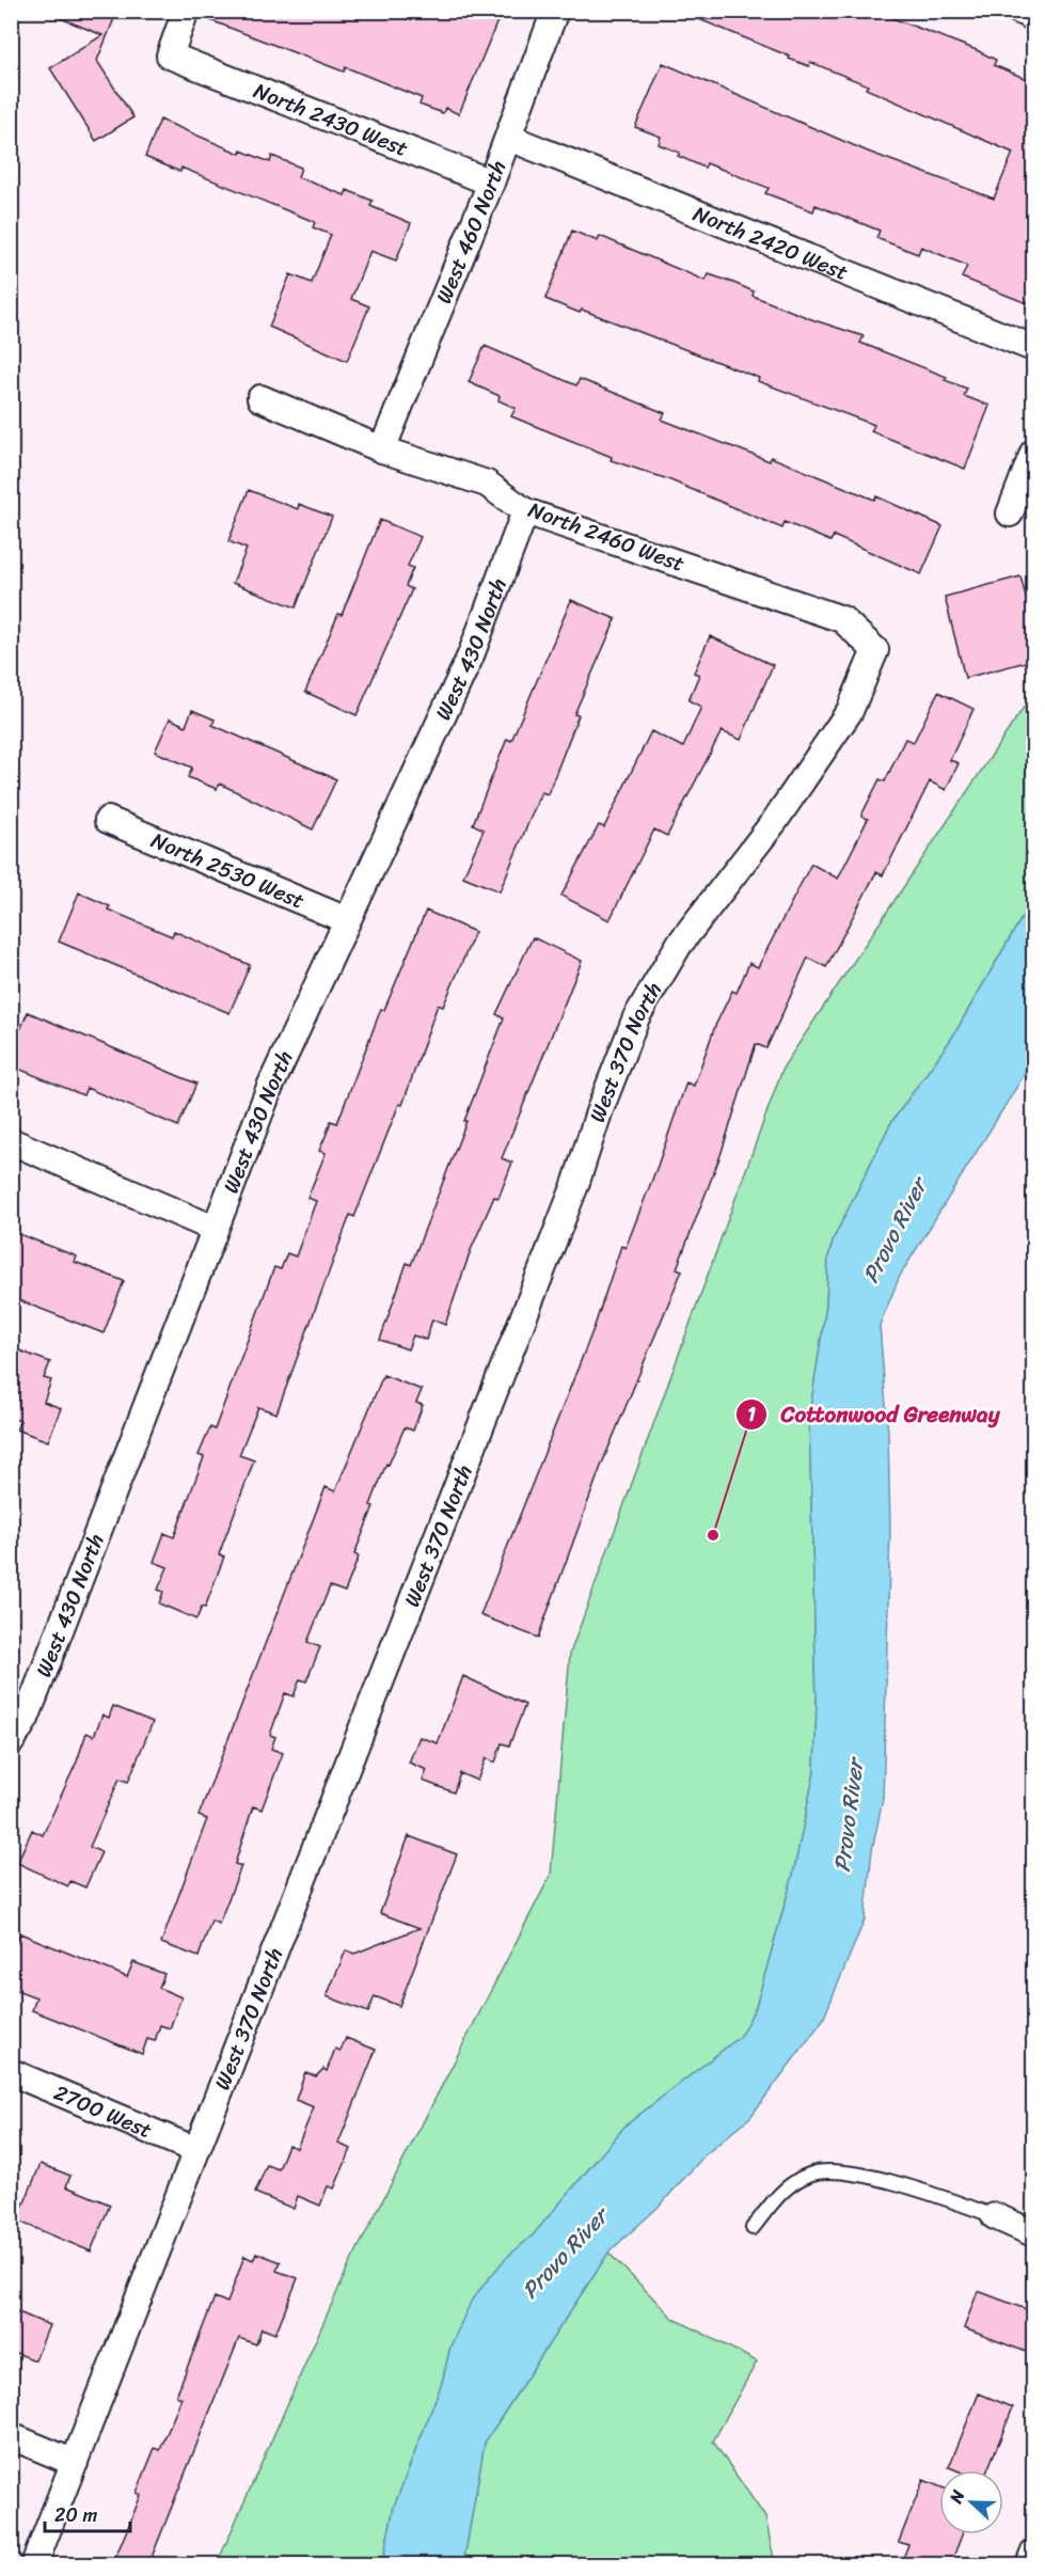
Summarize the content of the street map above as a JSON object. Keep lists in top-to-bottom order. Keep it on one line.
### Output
{"streets":{"street":["North 2430 West","West 460 North","North 2420 West","North 2460 West","West 430 North","North 2530 West","West 370 North","2700 West"]},"crossings":[["North 2430 West","West 460 North"],["West 460 North","North 2420 West"],["West 460 North","North 2460 West"],["North 2460 West","West 430 North"],["North 2460 West","West 370 North"],["West 430 North","North 2530 West"],["West 370 North","2700 West"]],"water":["Provo River"],"places":["Cottonwood Greenway"],"scale_bar":"20 m","north":"left"}
